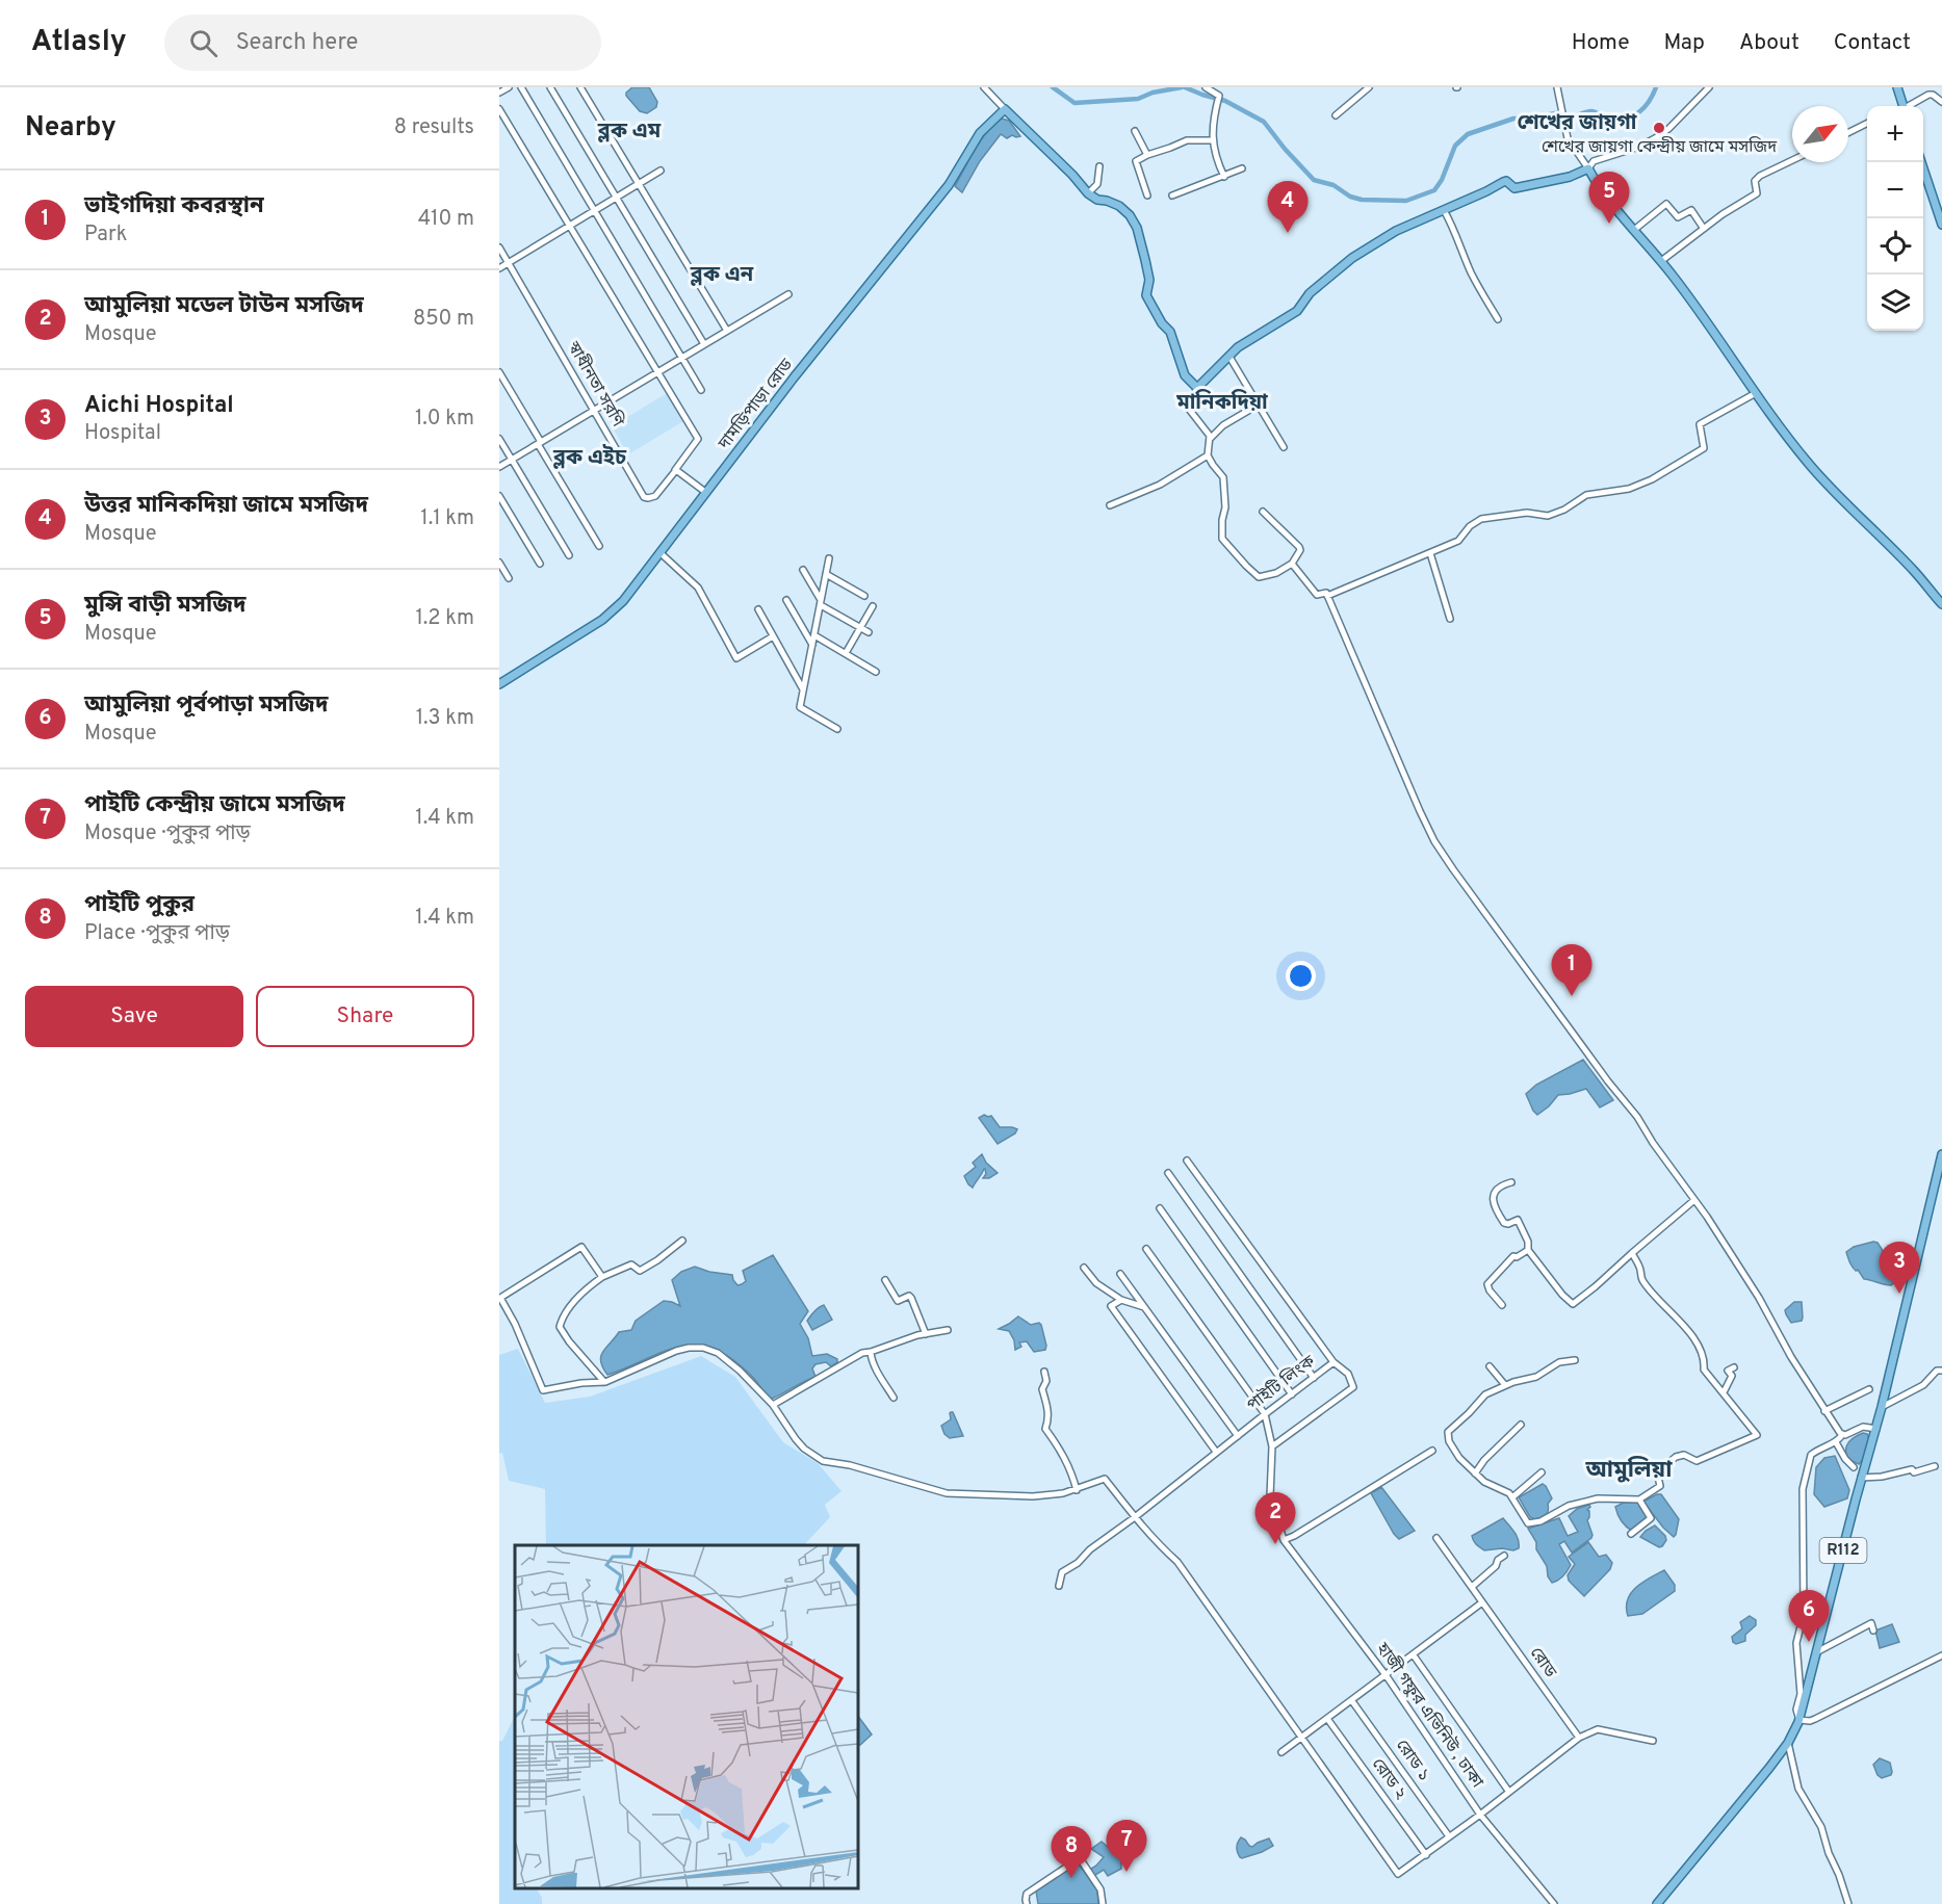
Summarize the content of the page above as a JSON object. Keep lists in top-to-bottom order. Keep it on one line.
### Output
{"streets":{"main road":["দামড়িপাড়া রোড","R112"],"street":["স্বাধীনতা সরণি","পাইটি লিংক","রোড","হাজী গফুর এভিনিউ , ঢাকা","রোড ১","রোড ২"]},"districts":["শেখের জায়গা","ব্লক এম","ব্লক এন","মানিকদিয়া","ব্লক এইচ","আমুলিয়া"],"places":["শেখের জায়গা কেন্দ্রীয় জামে মসজিদ"],"north":"top right","page":{"header":"Atlasly","search":"Search here","nav":["Home","Map","About","Contact"],"heading":["Nearby","8 results"],"map_buttons":["+","−"],"list":[{"mark":"1","name":"ভাইগদিয়া কবরস্থান","note":"Park","value":"410 m"},{"mark":"2","name":"আমুলিয়া মডেল টাউন মসজিদ","note":"Mosque","value":"850 m"},{"mark":"3","name":"Aichi Hospital","note":"Hospital","value":"1.0 km"},{"mark":"4","name":"উত্তর মানিকদিয়া জামে মসজিদ","note":"Mosque","value":"1.1 km"},{"mark":"5","name":"মুন্সি বাড়ী মসজিদ","note":"Mosque","value":"1.2 km"},{"mark":"6","name":"আমুলিয়া পূর্বপাড়া মসজিদ","note":"Mosque","value":"1.3 km"},{"mark":"7","name":"পাইটি কেন্দ্রীয় জামে মসজিদ","note":"Mosque · পুকুর পাড়","value":"1.4 km"},{"mark":"8","name":"পাইটি পুকুর","note":"Place · পুকুর পাড়","value":"1.4 km"}],"pins":["5","4","1","3","2","6","7","8"],"buttons":["Save","Share"]}}
